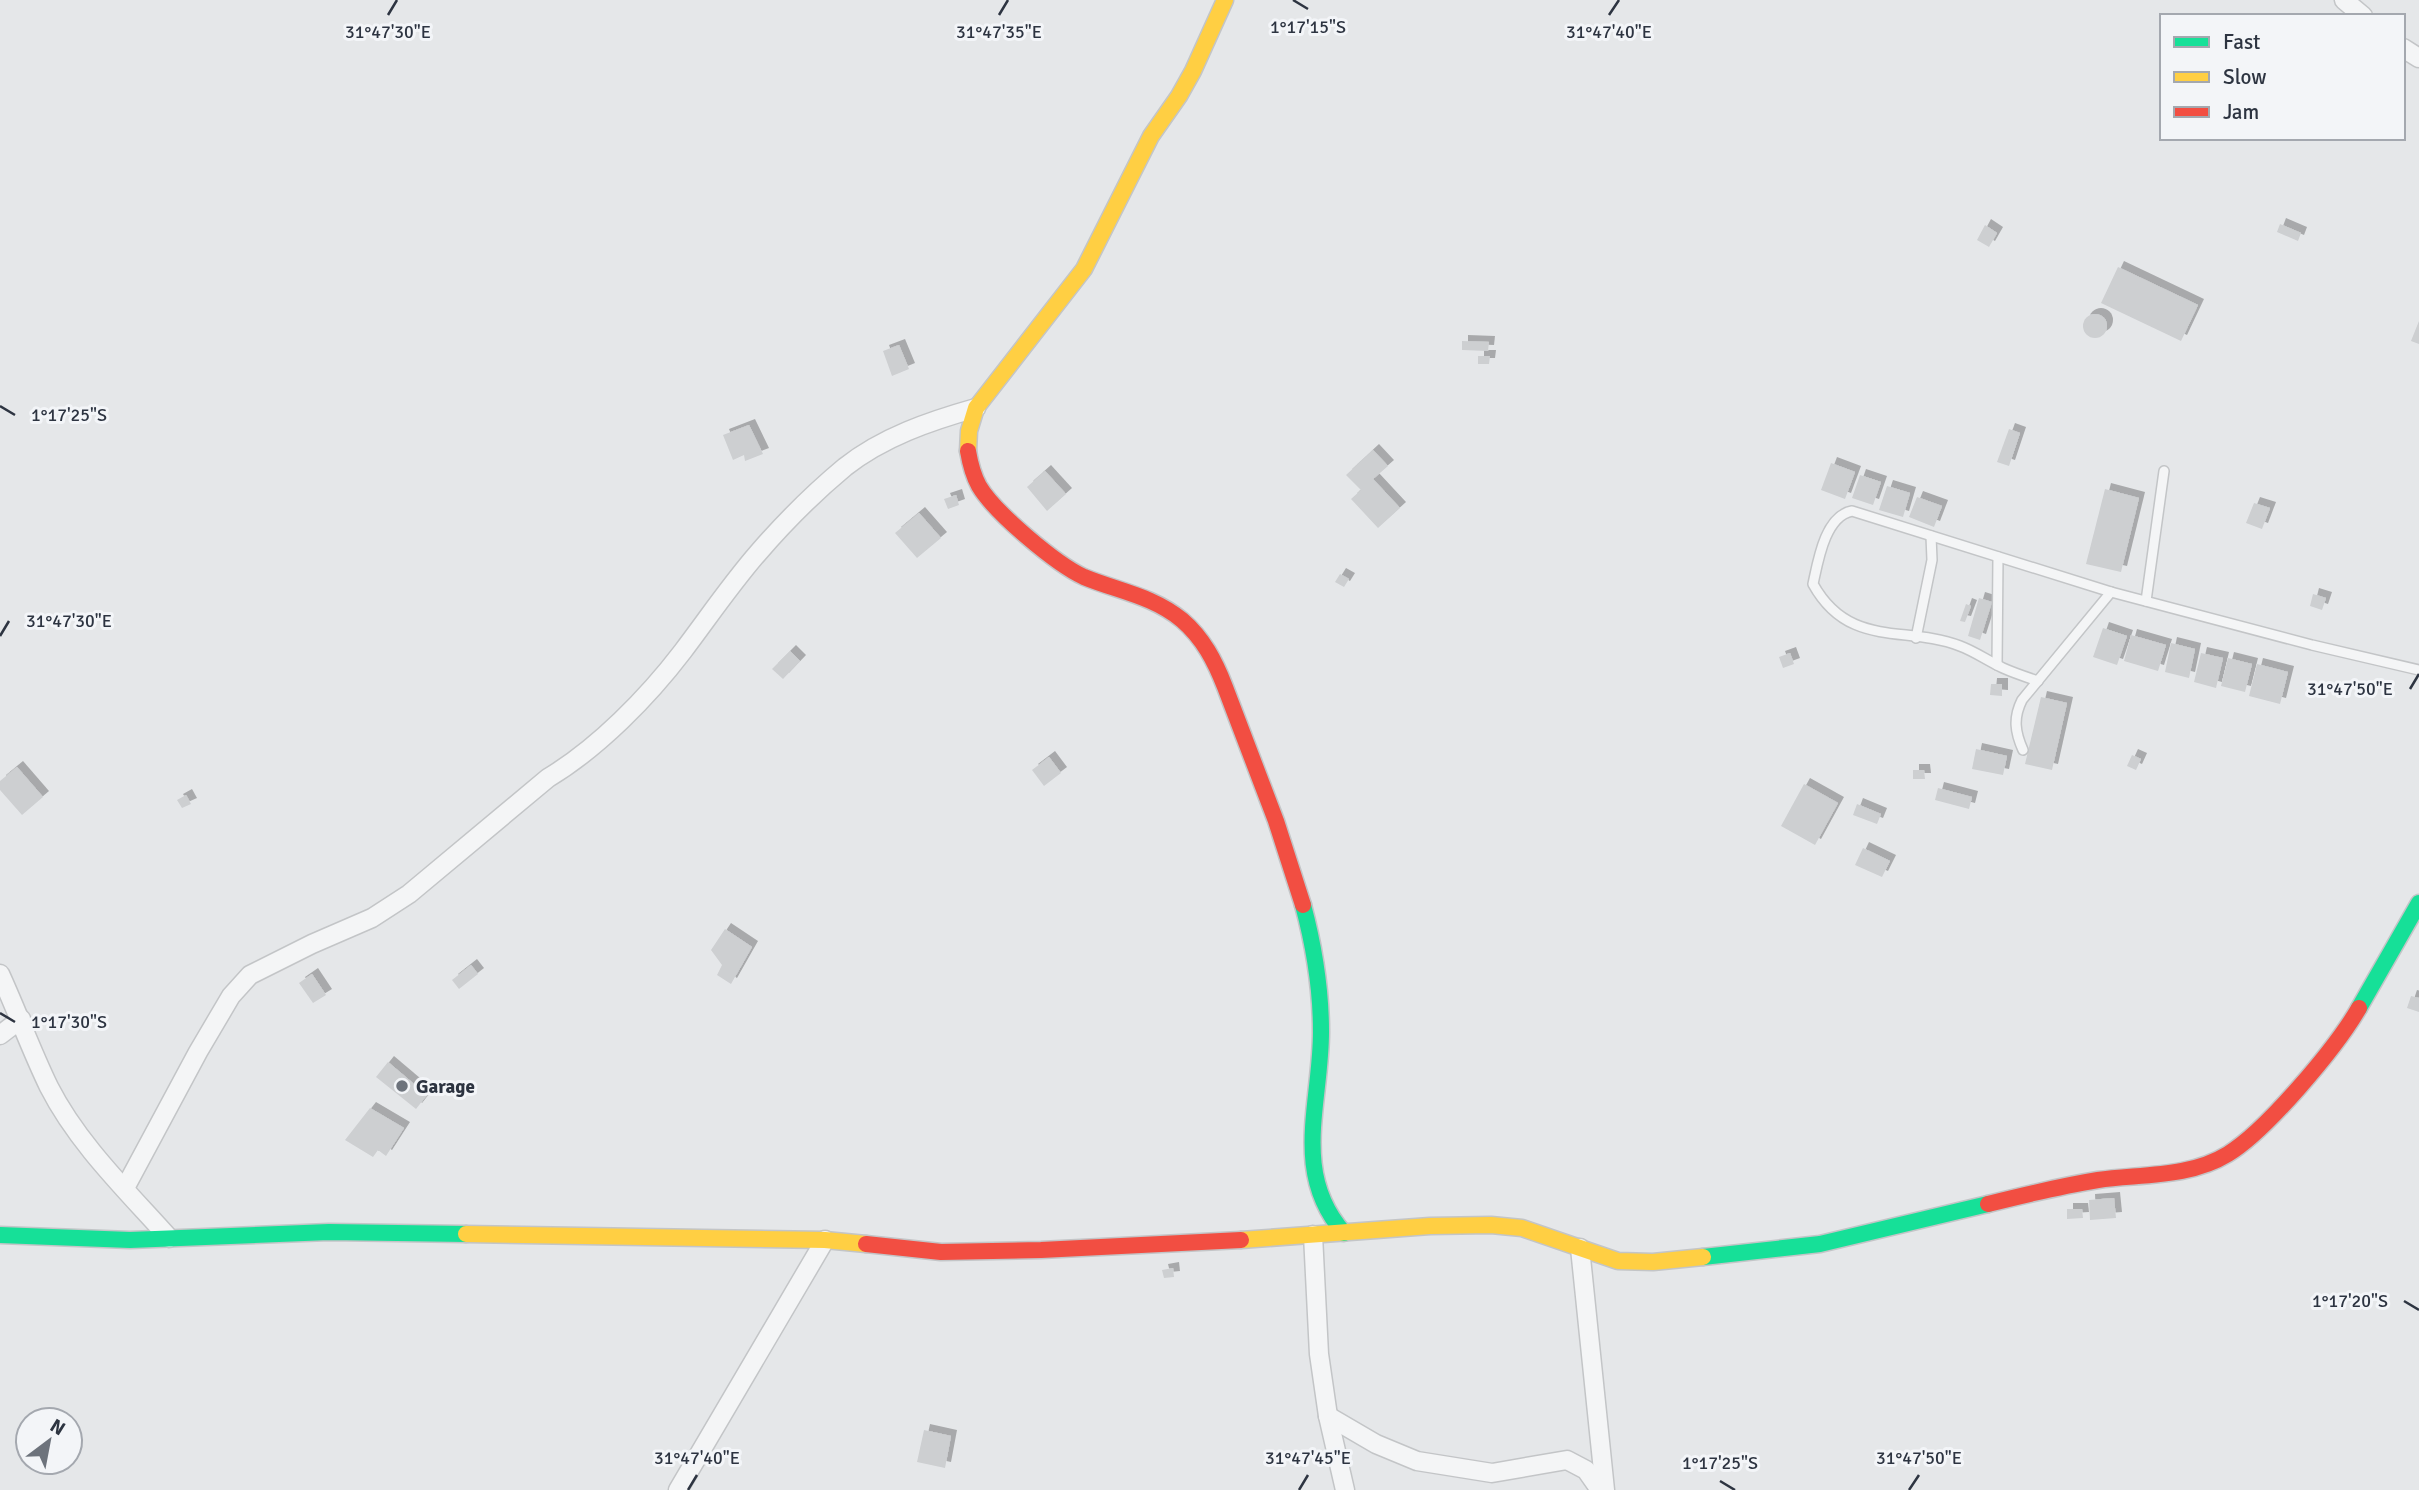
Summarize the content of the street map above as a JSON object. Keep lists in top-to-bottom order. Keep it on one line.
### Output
{"places":["Garage"],"legend":["Fast","Slow","Jam"],"north":"top right","coordinates":["1°17'15\"S","31°47'30\"E","31°47'35\"E","31°47'40\"E","1°17'25\"S","31°47'50\"E","1°17'30\"S","1°17'20\"S","31°47'45\"E"]}
